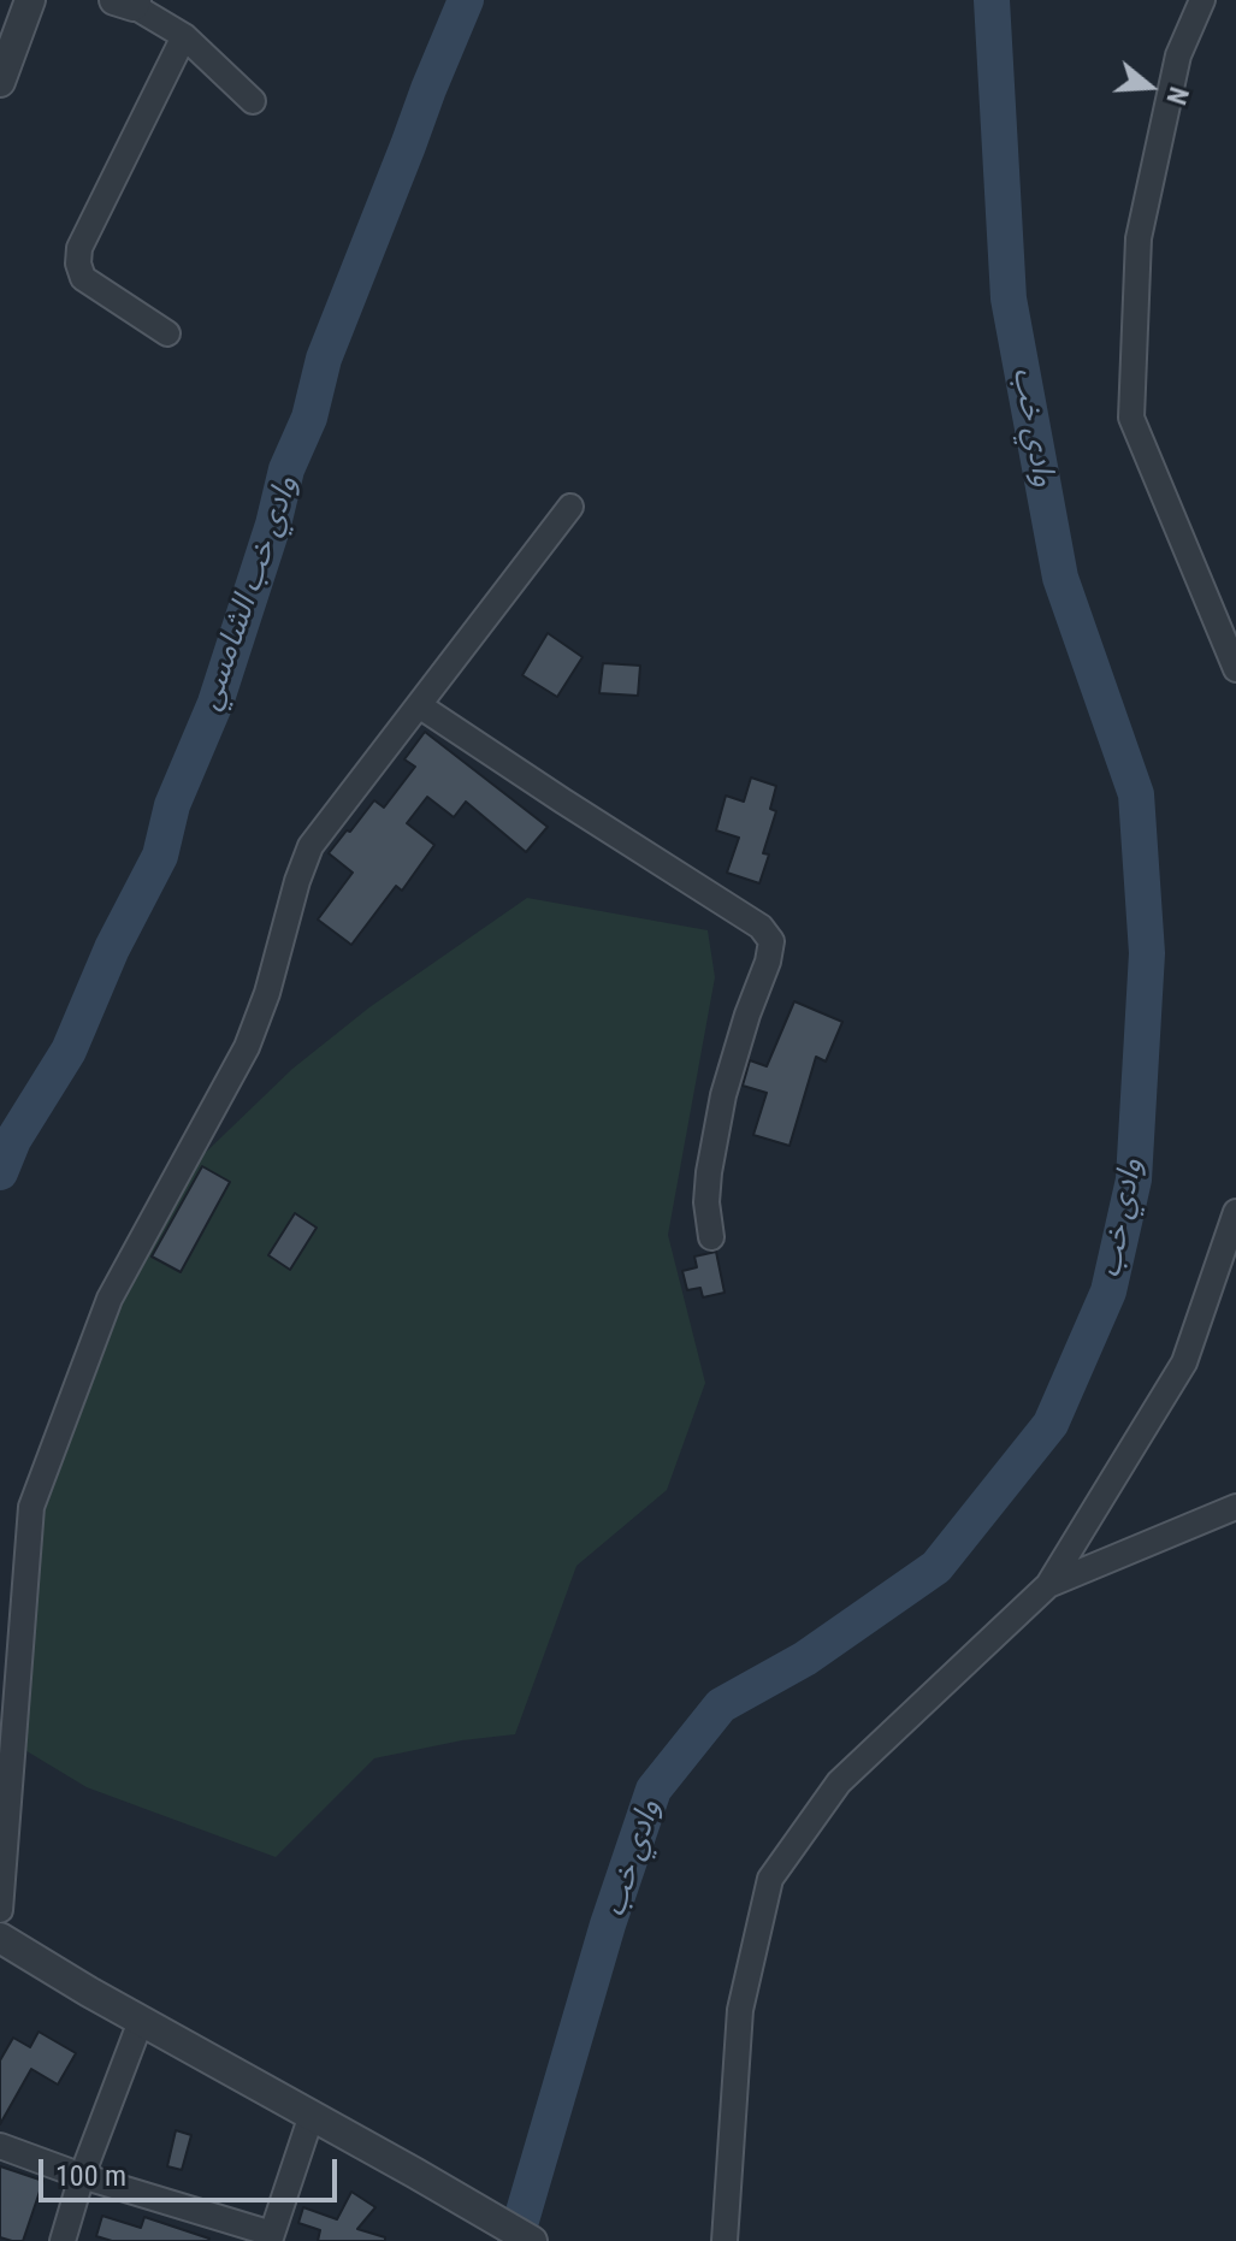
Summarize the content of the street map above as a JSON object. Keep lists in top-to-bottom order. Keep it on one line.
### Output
{"water":["وادي خب","وادي خب الشامسي"],"scale_bar":"100 m","north":"right"}
